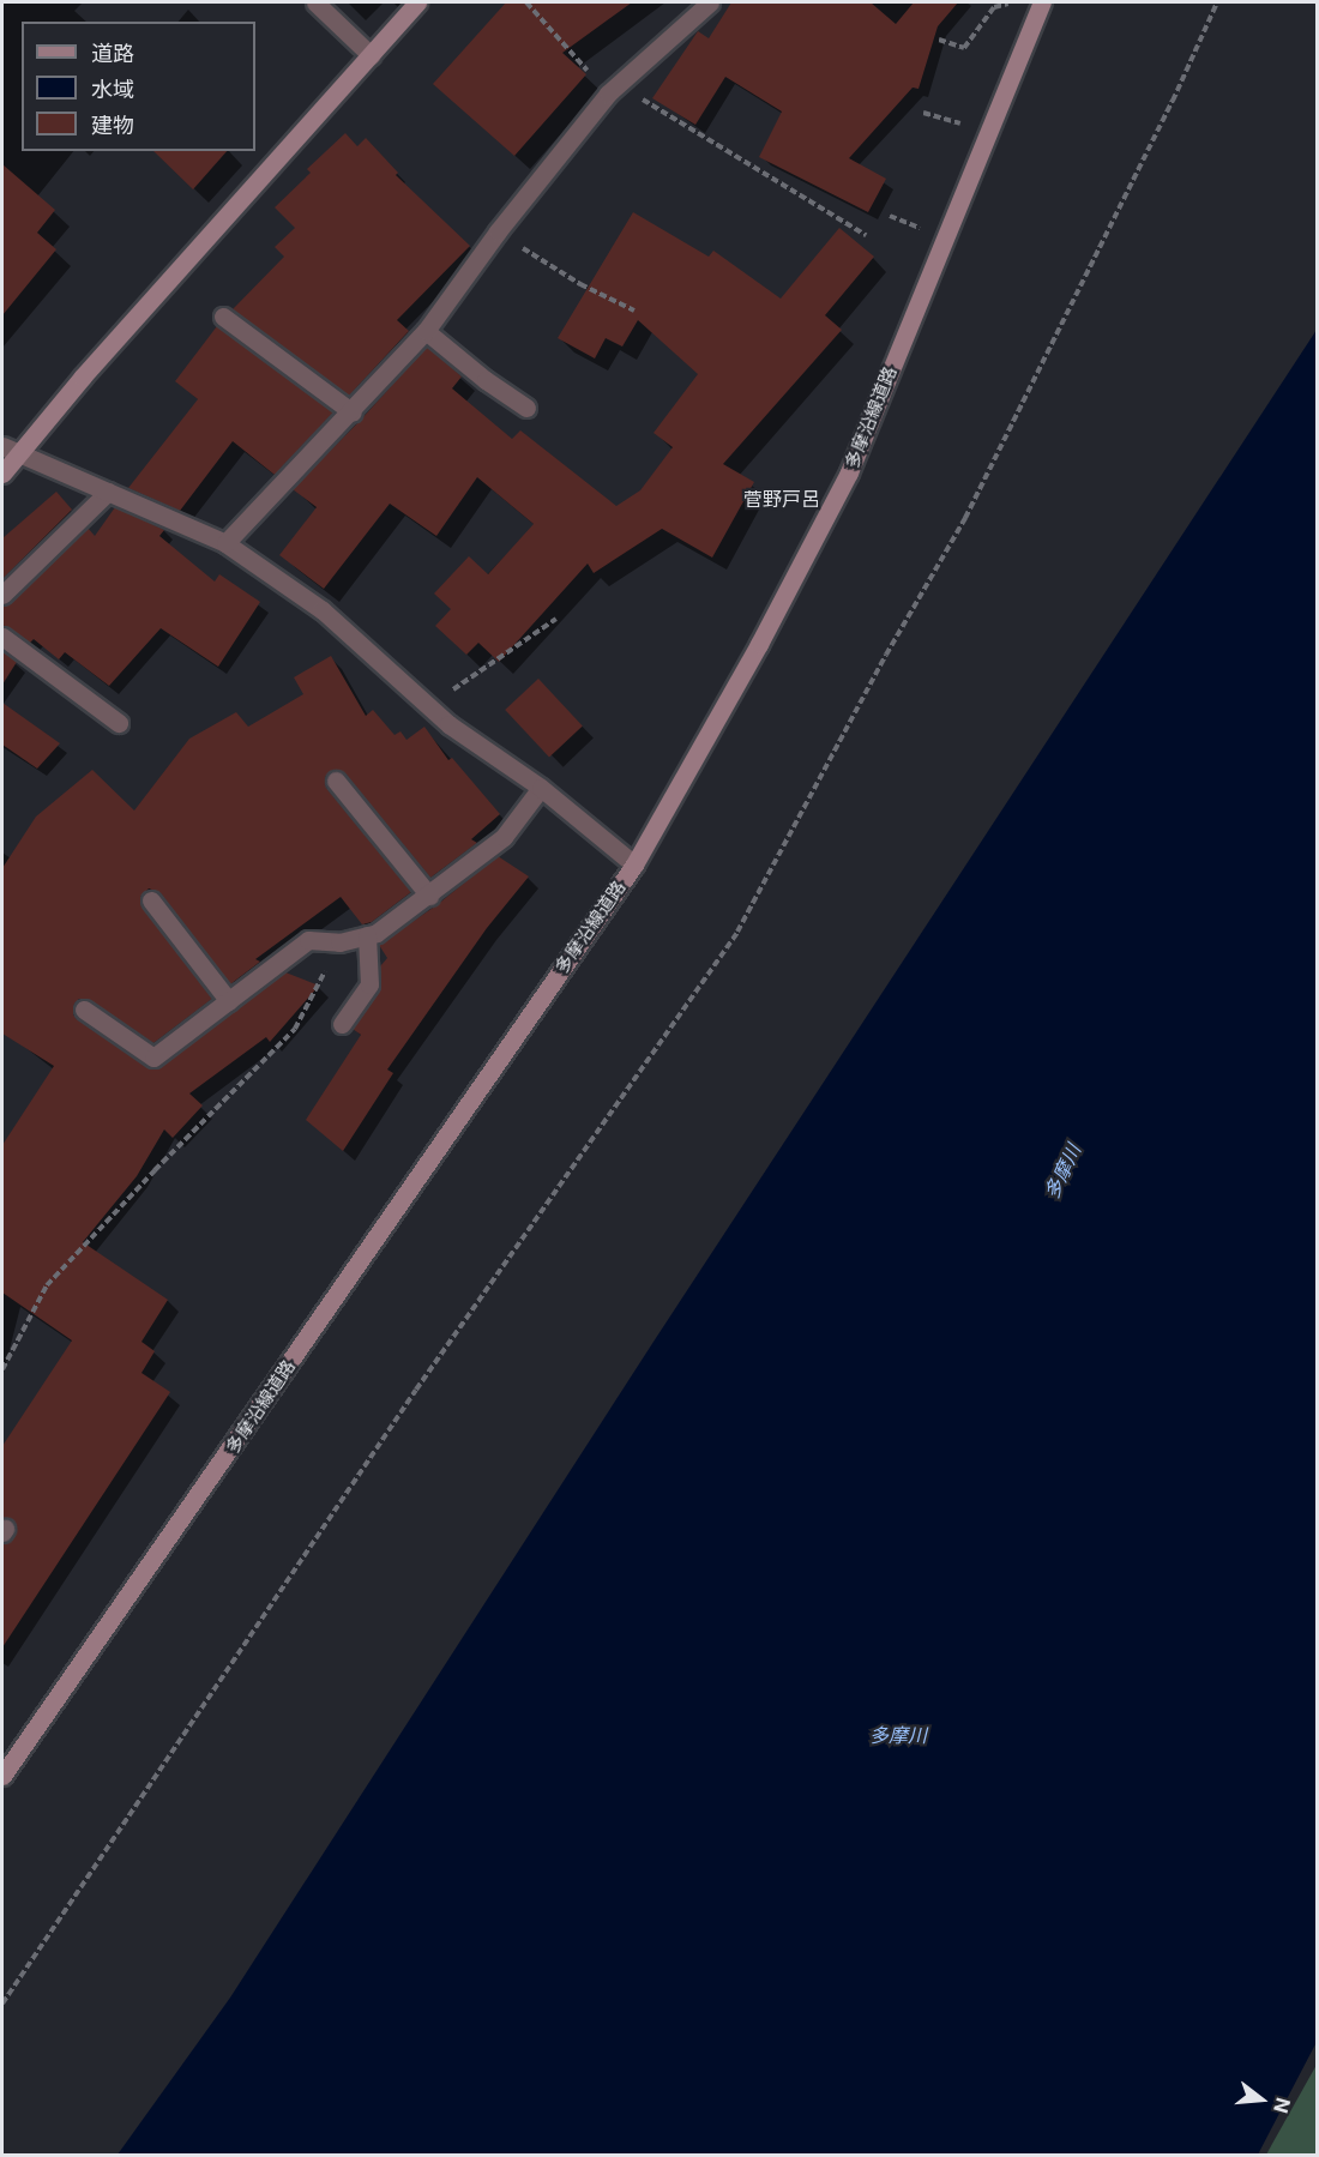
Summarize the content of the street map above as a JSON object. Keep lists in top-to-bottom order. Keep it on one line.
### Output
{"streets":{"street":["多摩沿線道路"]},"districts":["菅野戸呂"],"water":["多摩川"],"legend":["道路","水域","建物"],"north":"right"}
